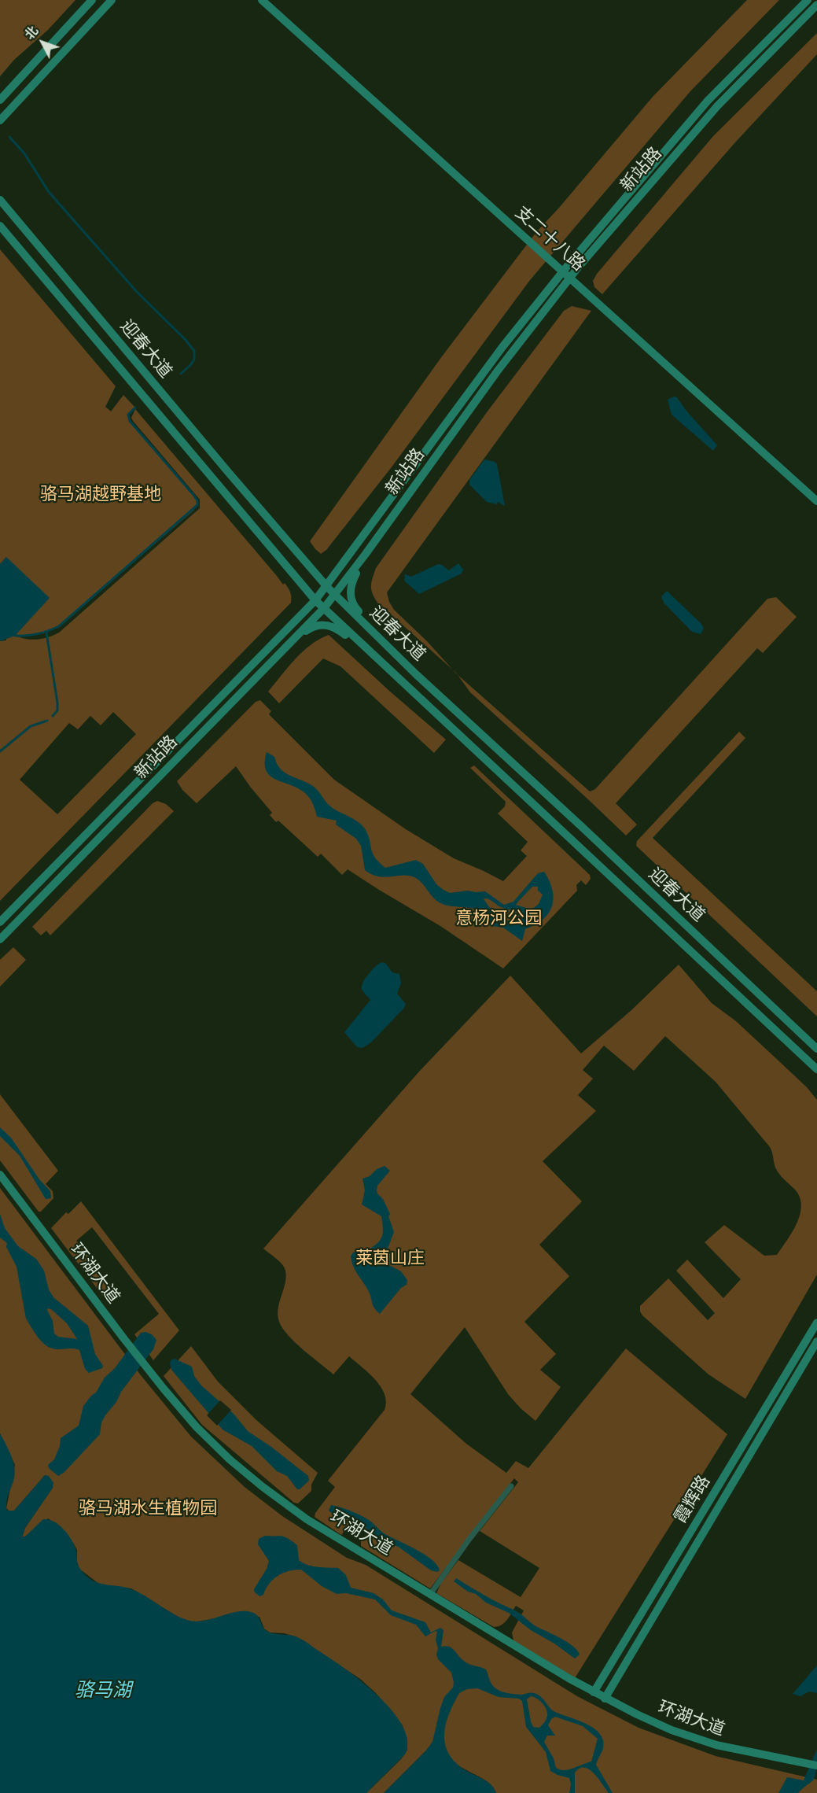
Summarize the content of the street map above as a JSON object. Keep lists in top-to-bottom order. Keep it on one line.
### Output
{"streets":{"street":["新站路","支二十八路","迎春大道","环湖大道","霞辉路"]},"crossings":[["新站路","支二十八路"],["新站路","迎春大道"],["环湖大道","霞辉路"]],"water":["骆马湖"],"parks":["骆马湖越野基地","意杨河公园","莱茵山庄","骆马湖水生植物园"],"north":"top left"}
